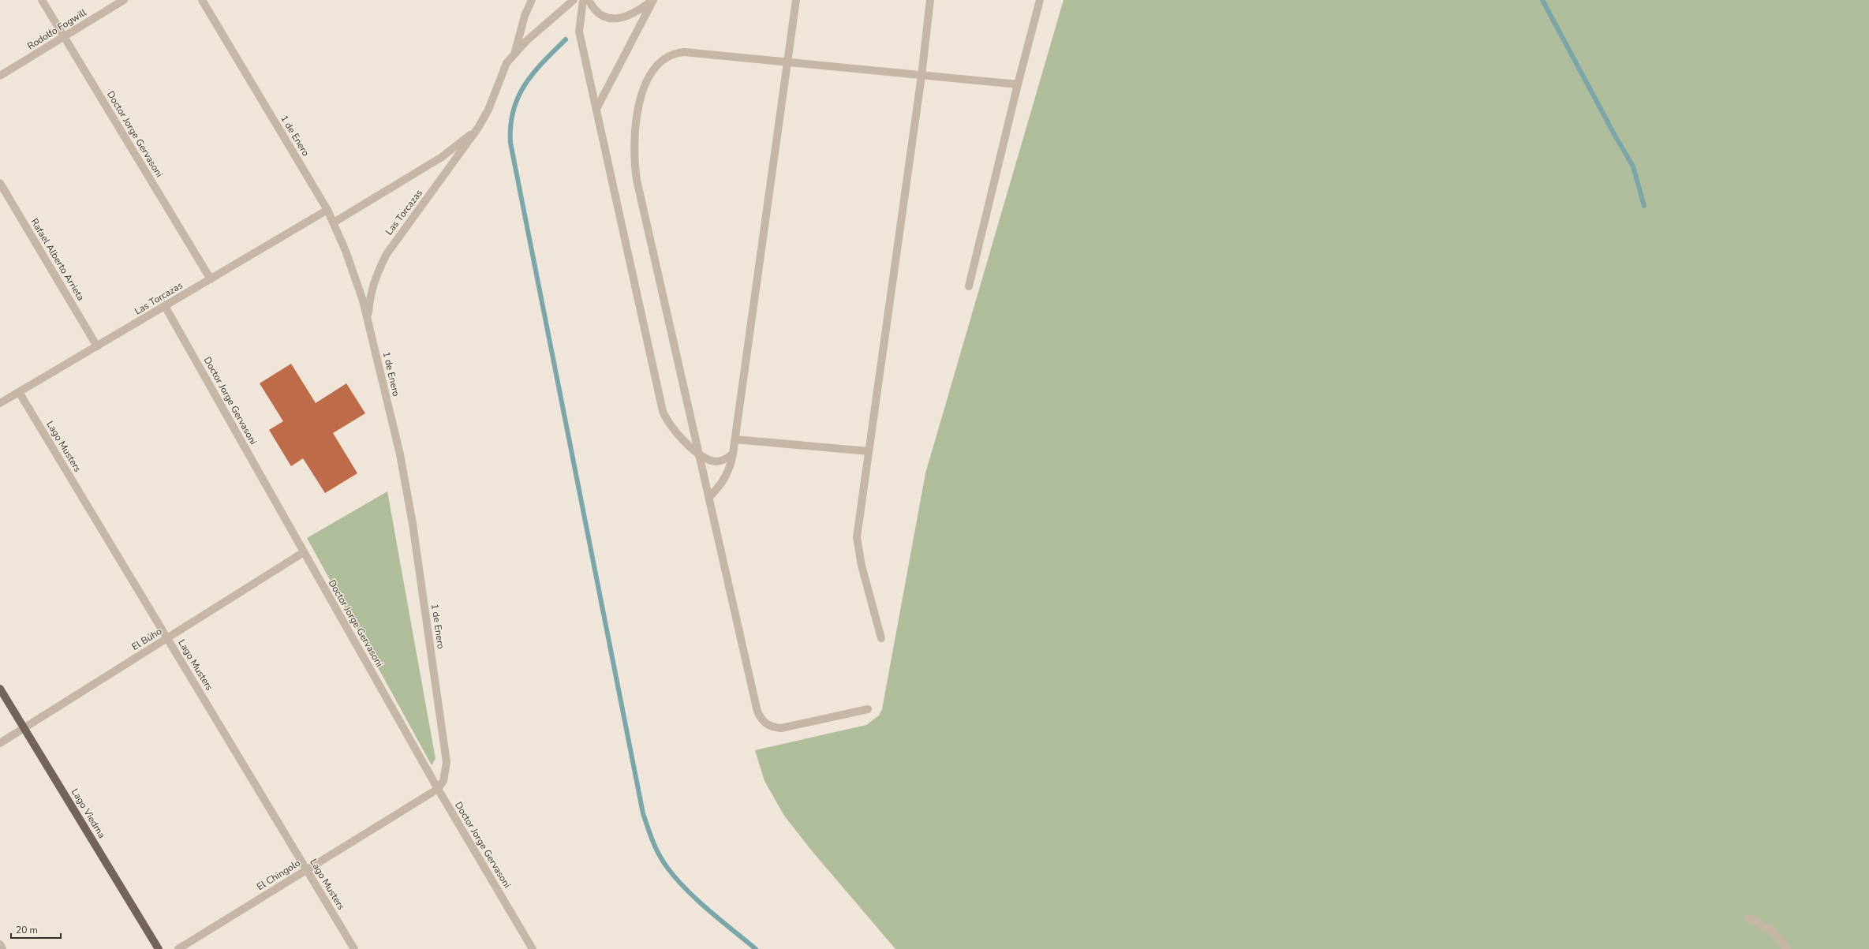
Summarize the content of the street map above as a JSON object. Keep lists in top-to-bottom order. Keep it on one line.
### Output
{"streets":{"main road":["Lago Viedma"],"street":["Rodolfo Fogwill","Doctor Jorge Gervasoni","1 de Enero","Las Torcazas","Rafael Alberto Arrieta","Lago Musters","El Búho","El Chingolo"]},"crossings":[["Rodolfo Fogwill","Doctor Jorge Gervasoni"],["Doctor Jorge Gervasoni","1 de Enero"],["Doctor Jorge Gervasoni","Las Torcazas"],["Doctor Jorge Gervasoni","El Búho"],["Doctor Jorge Gervasoni","El Chingolo"],["1 de Enero","Las Torcazas"],["1 de Enero","El Chingolo"],["Las Torcazas","Rafael Alberto Arrieta"],["Las Torcazas","Lago Musters"],["Lago Musters","El Búho"],["Lago Musters","El Chingolo"],["El Búho","Lago Viedma"]],"scale_bar":"20 m"}
